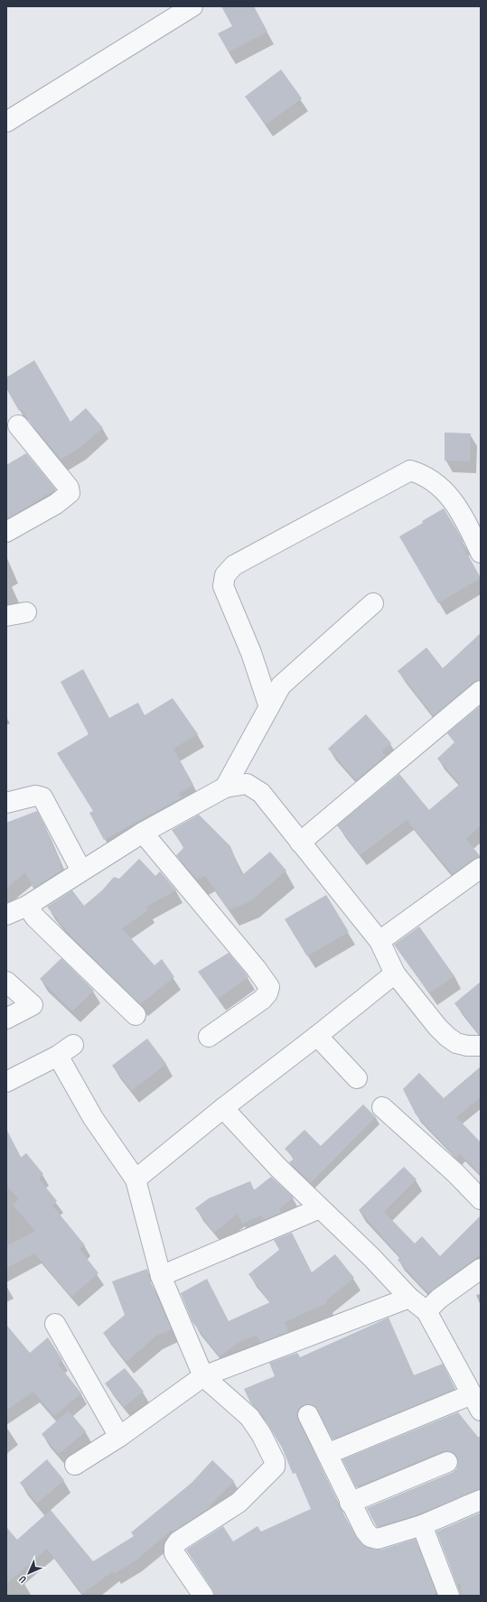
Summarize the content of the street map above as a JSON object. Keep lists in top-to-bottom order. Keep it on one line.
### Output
{"north":"bottom left"}
